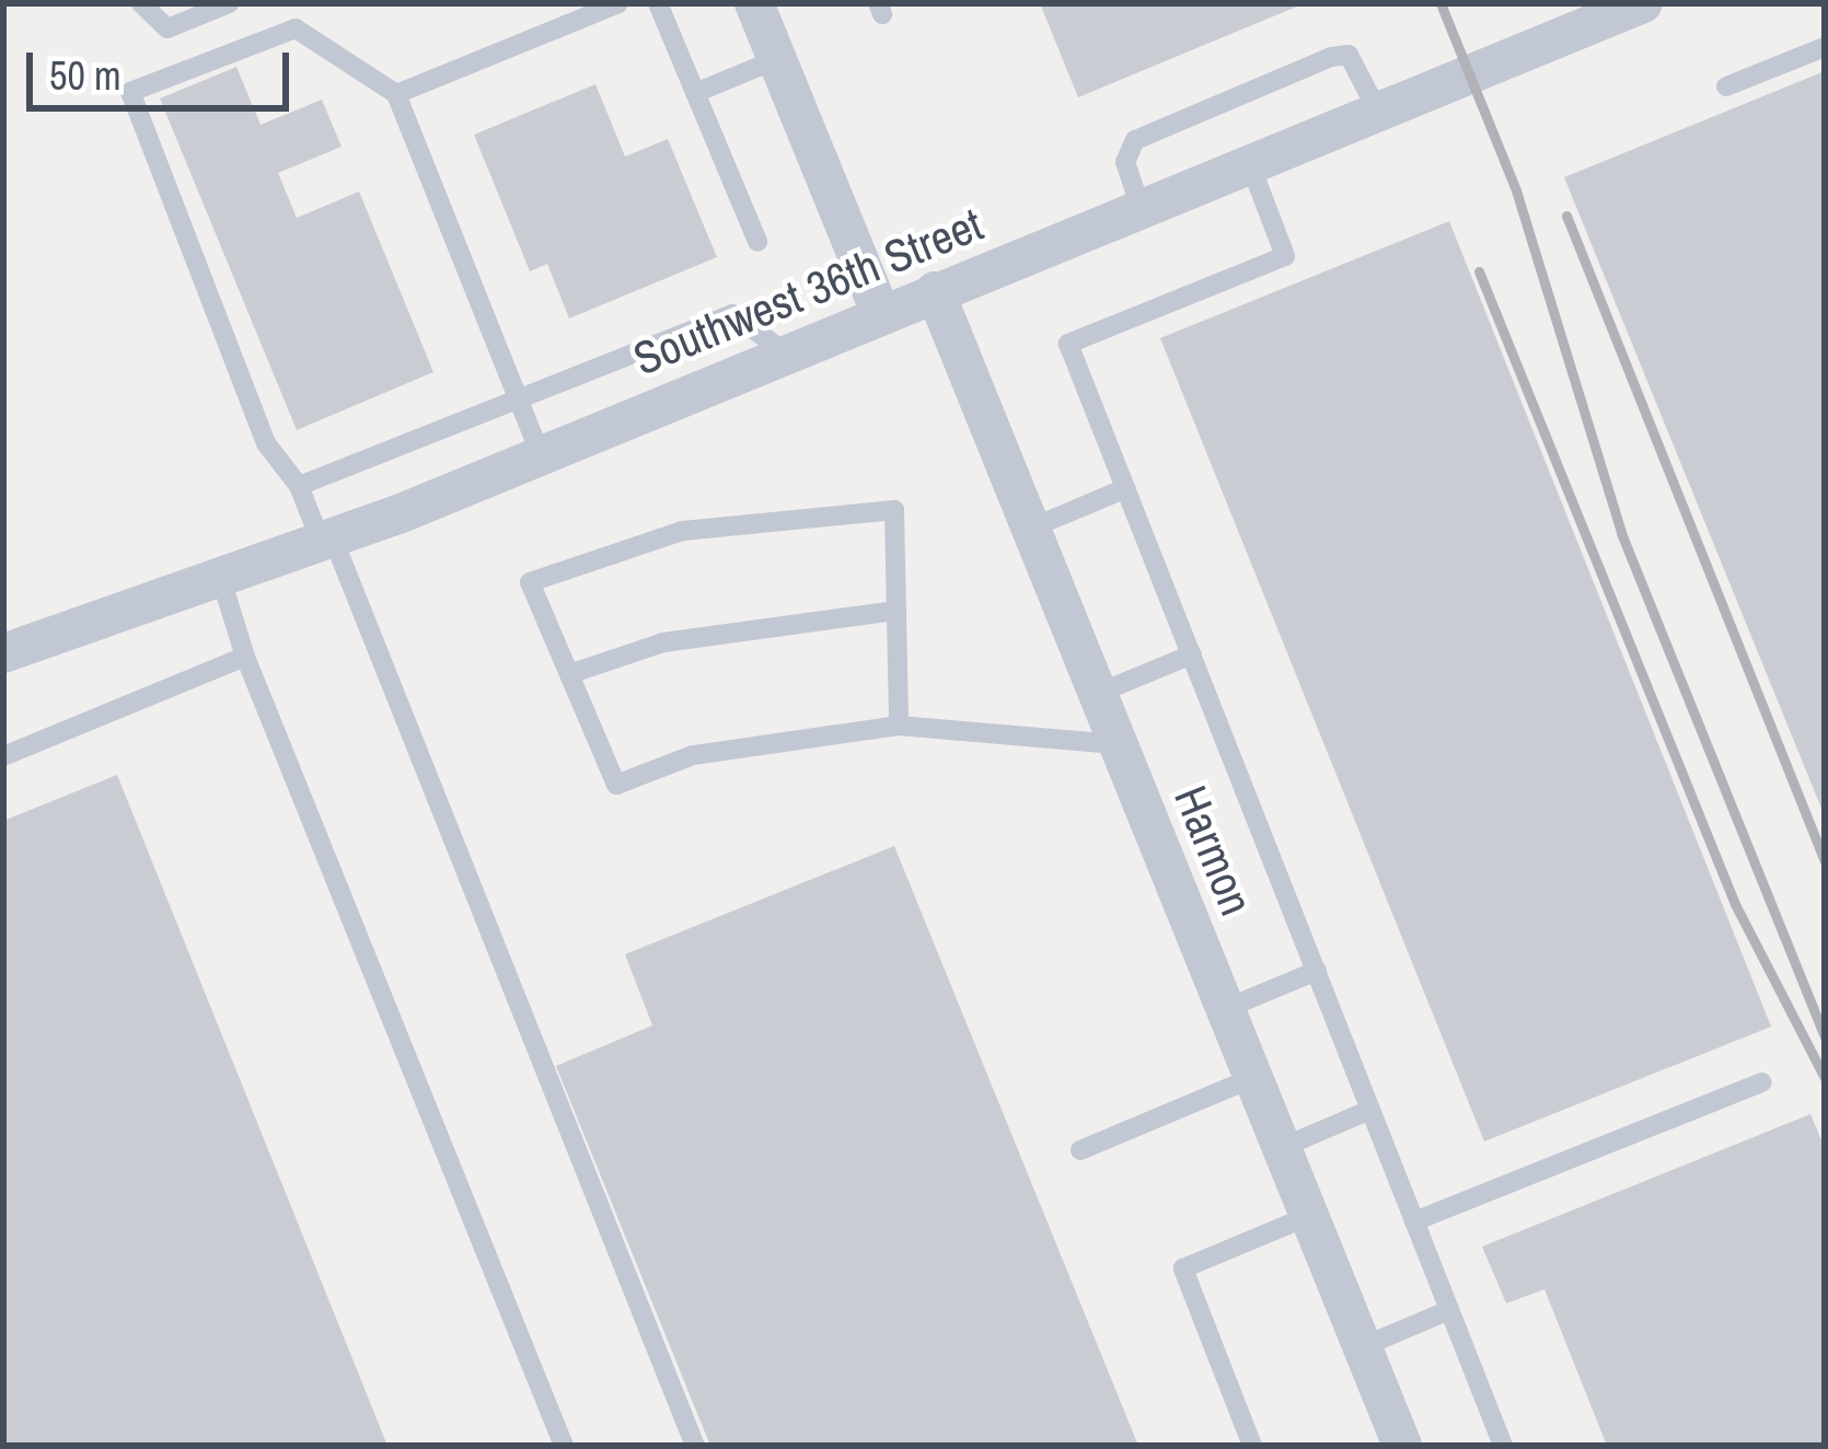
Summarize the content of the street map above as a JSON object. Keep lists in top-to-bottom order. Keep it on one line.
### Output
{"streets":{"street":["Southwest 36th Street","Harmon"]},"crossings":[["Southwest 36th Street","Harmon"]],"scale_bar":"50 m"}
